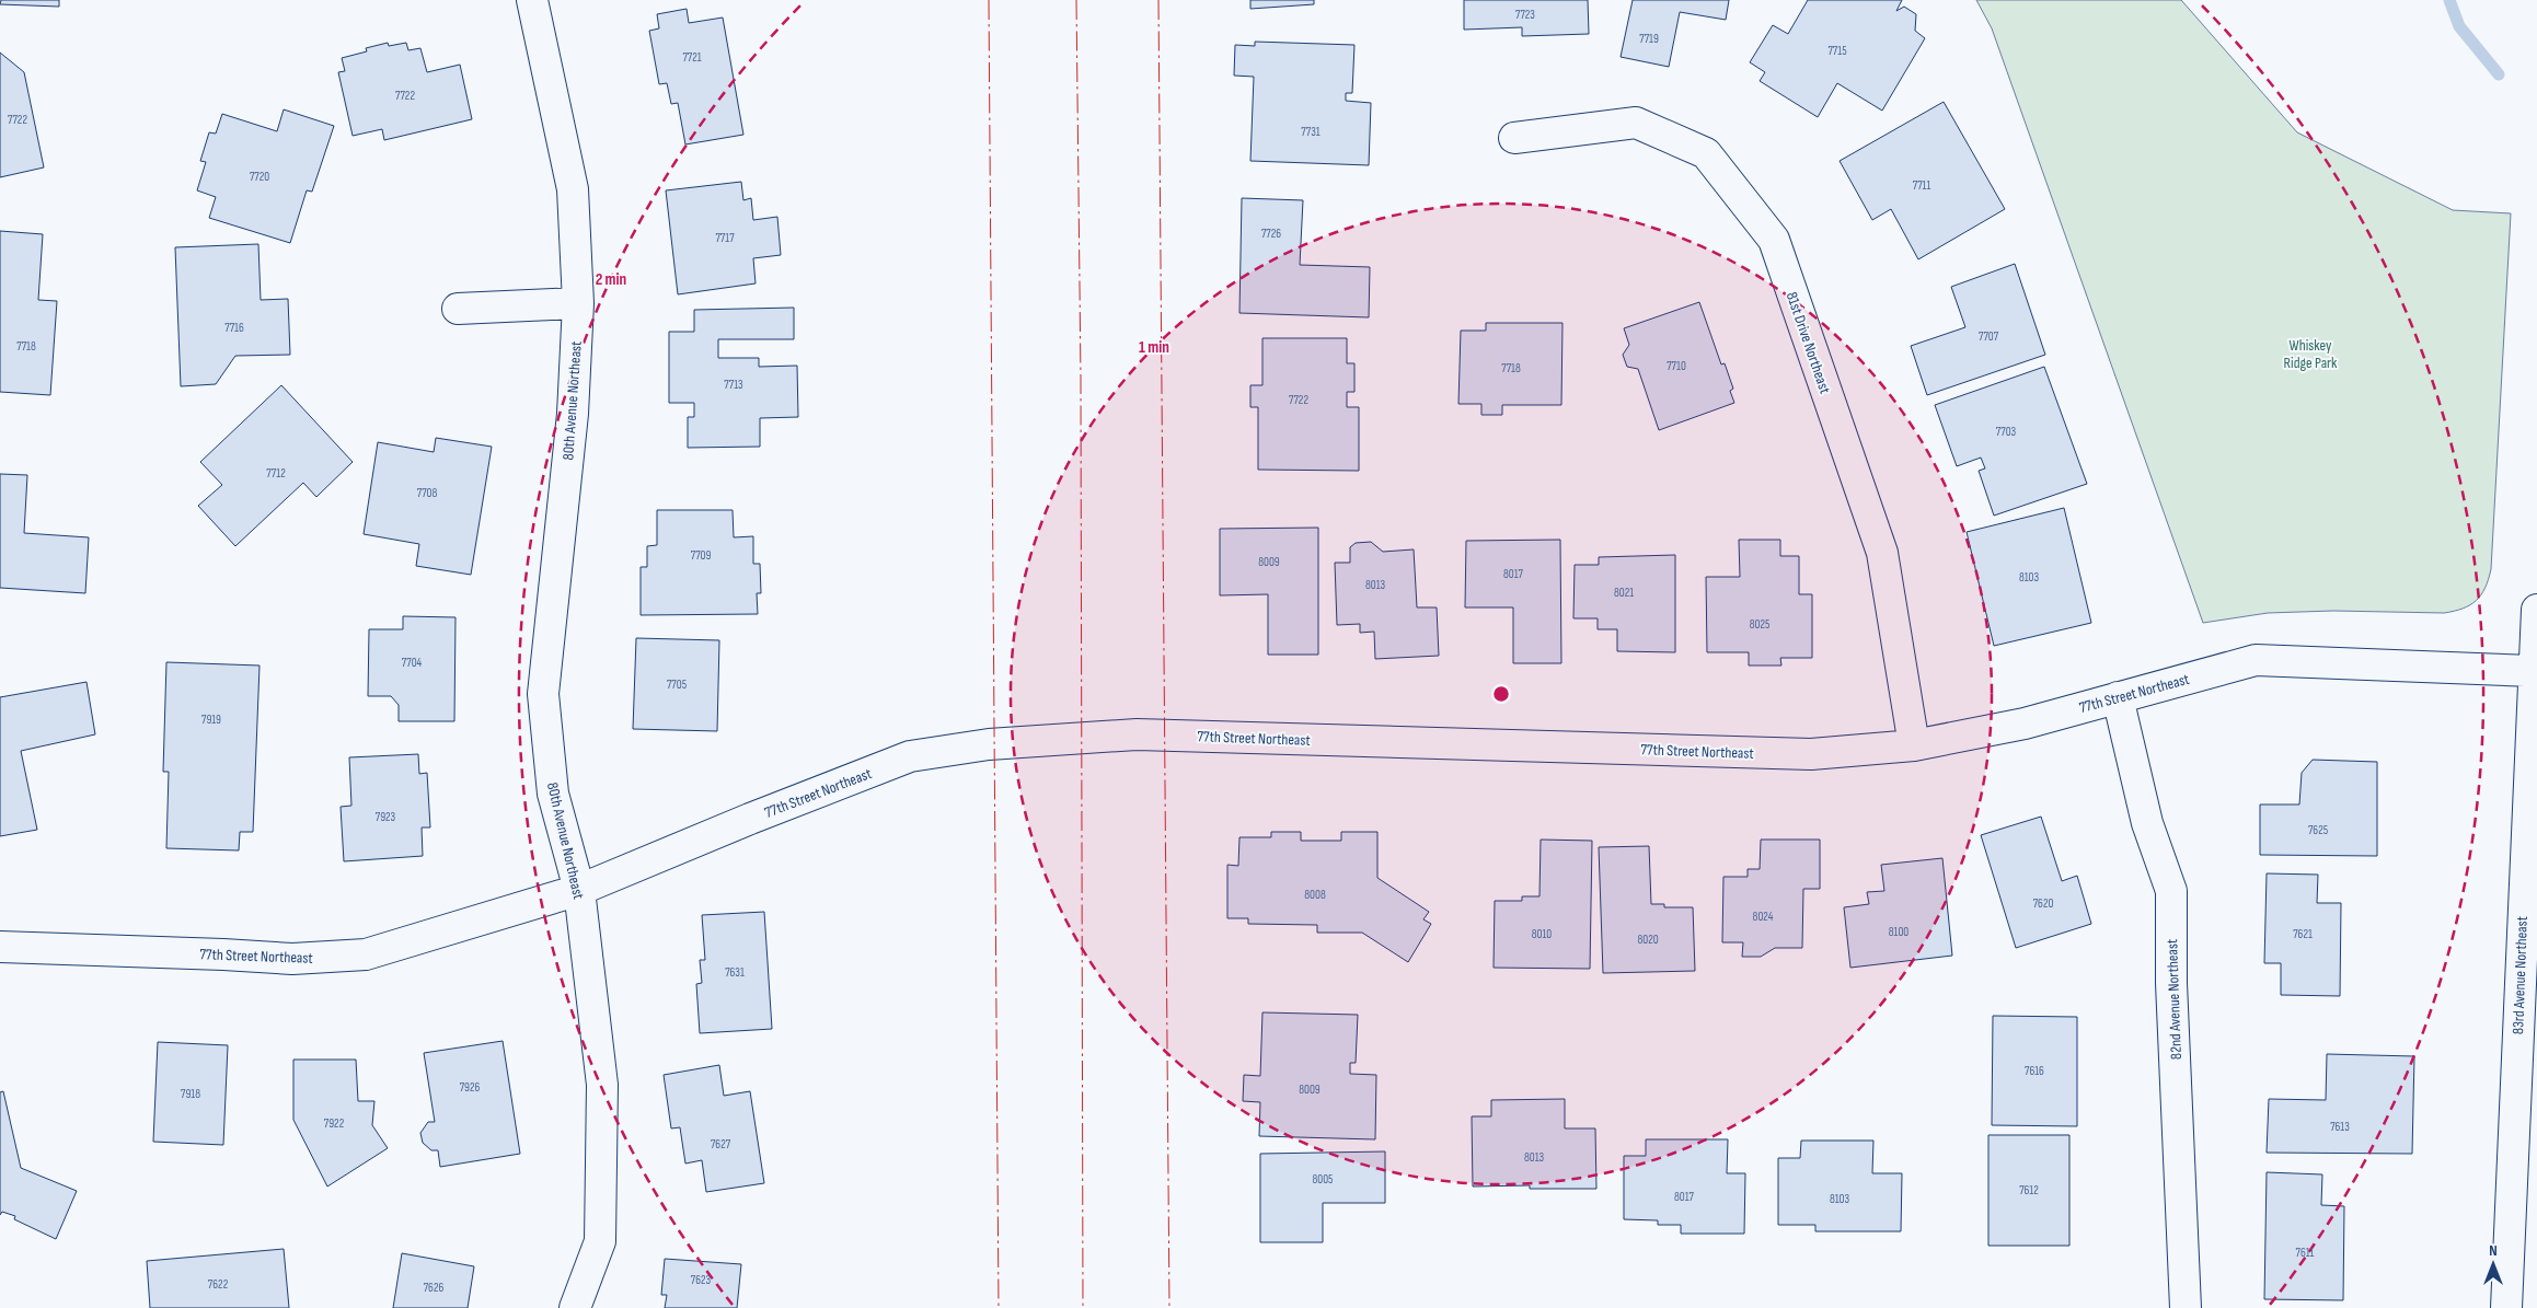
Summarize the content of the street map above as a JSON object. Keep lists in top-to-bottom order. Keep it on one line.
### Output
{"streets":{"street":["81st Drive Northeast","80th Avenue Northeast","77th Street Northeast","83rd Avenue Northeast","82nd Avenue Northeast"]},"crossings":[["81st Drive Northeast","77th Street Northeast"],["80th Avenue Northeast","77th Street Northeast"],["77th Street Northeast","83rd Avenue Northeast"],["77th Street Northeast","82nd Avenue Northeast"]],"parks":["Whiskey Ridge Park"],"house_numbers":["7723","7719","7715","7721","7722","7722","7731","7720","7711","7726","7717","7716","7707","7718","7710","7718","7713","7722","7703","7712","7708","7709","8009","8017","8103","8013","8021","8025","7704","7705","7919","7923","7625","8008","7620","8024","8100","8010","7621","8020","7631","7616","7926","8009","7918","7922","7613","7627","8013","8005","7612","8017","8103","7611","7623","7622","7626"],"north":"top","rings":["2 min","1 min"]}
